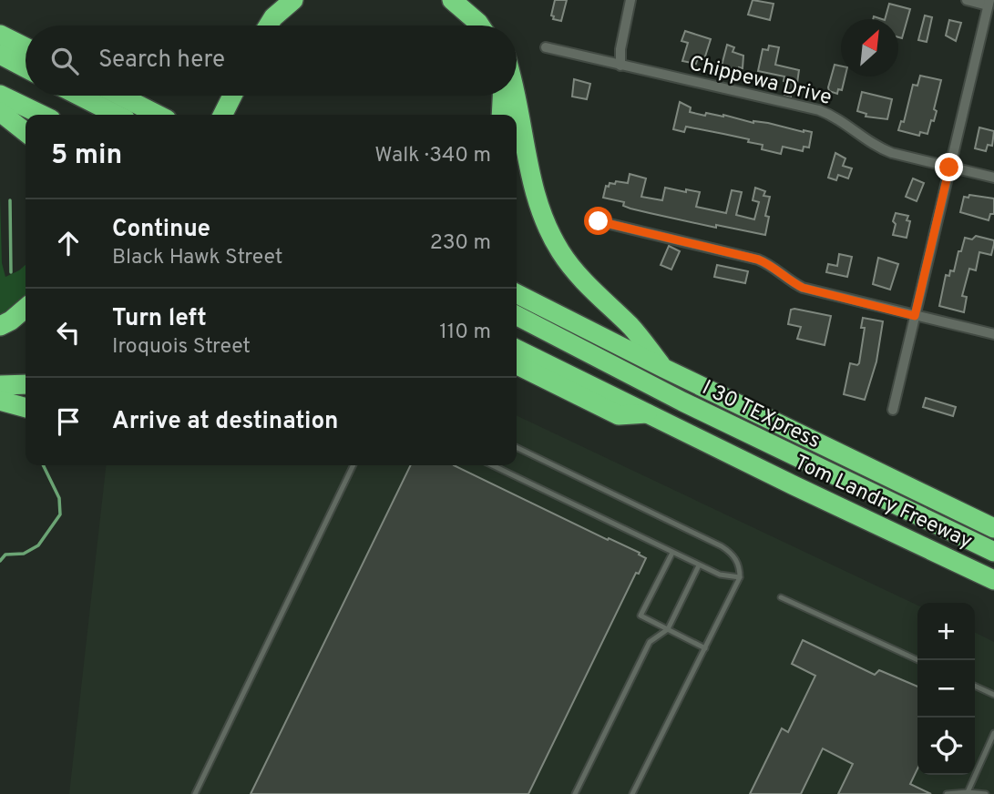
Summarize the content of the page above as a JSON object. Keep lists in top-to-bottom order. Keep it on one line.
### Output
{"streets":{"highway":["I 30 TEXpress","Tom Landry Freeway"],"street":["Chippewa Drive"]},"north":"top right","page":{"search":"Search here","heading":["5 min","Walk · 340 m"],"list":[["Continue","Black Hawk Street","230 m"],["Turn left","Iroquois Street","110 m"],"Arrive at destination"],"map_buttons":["+","−"]}}
